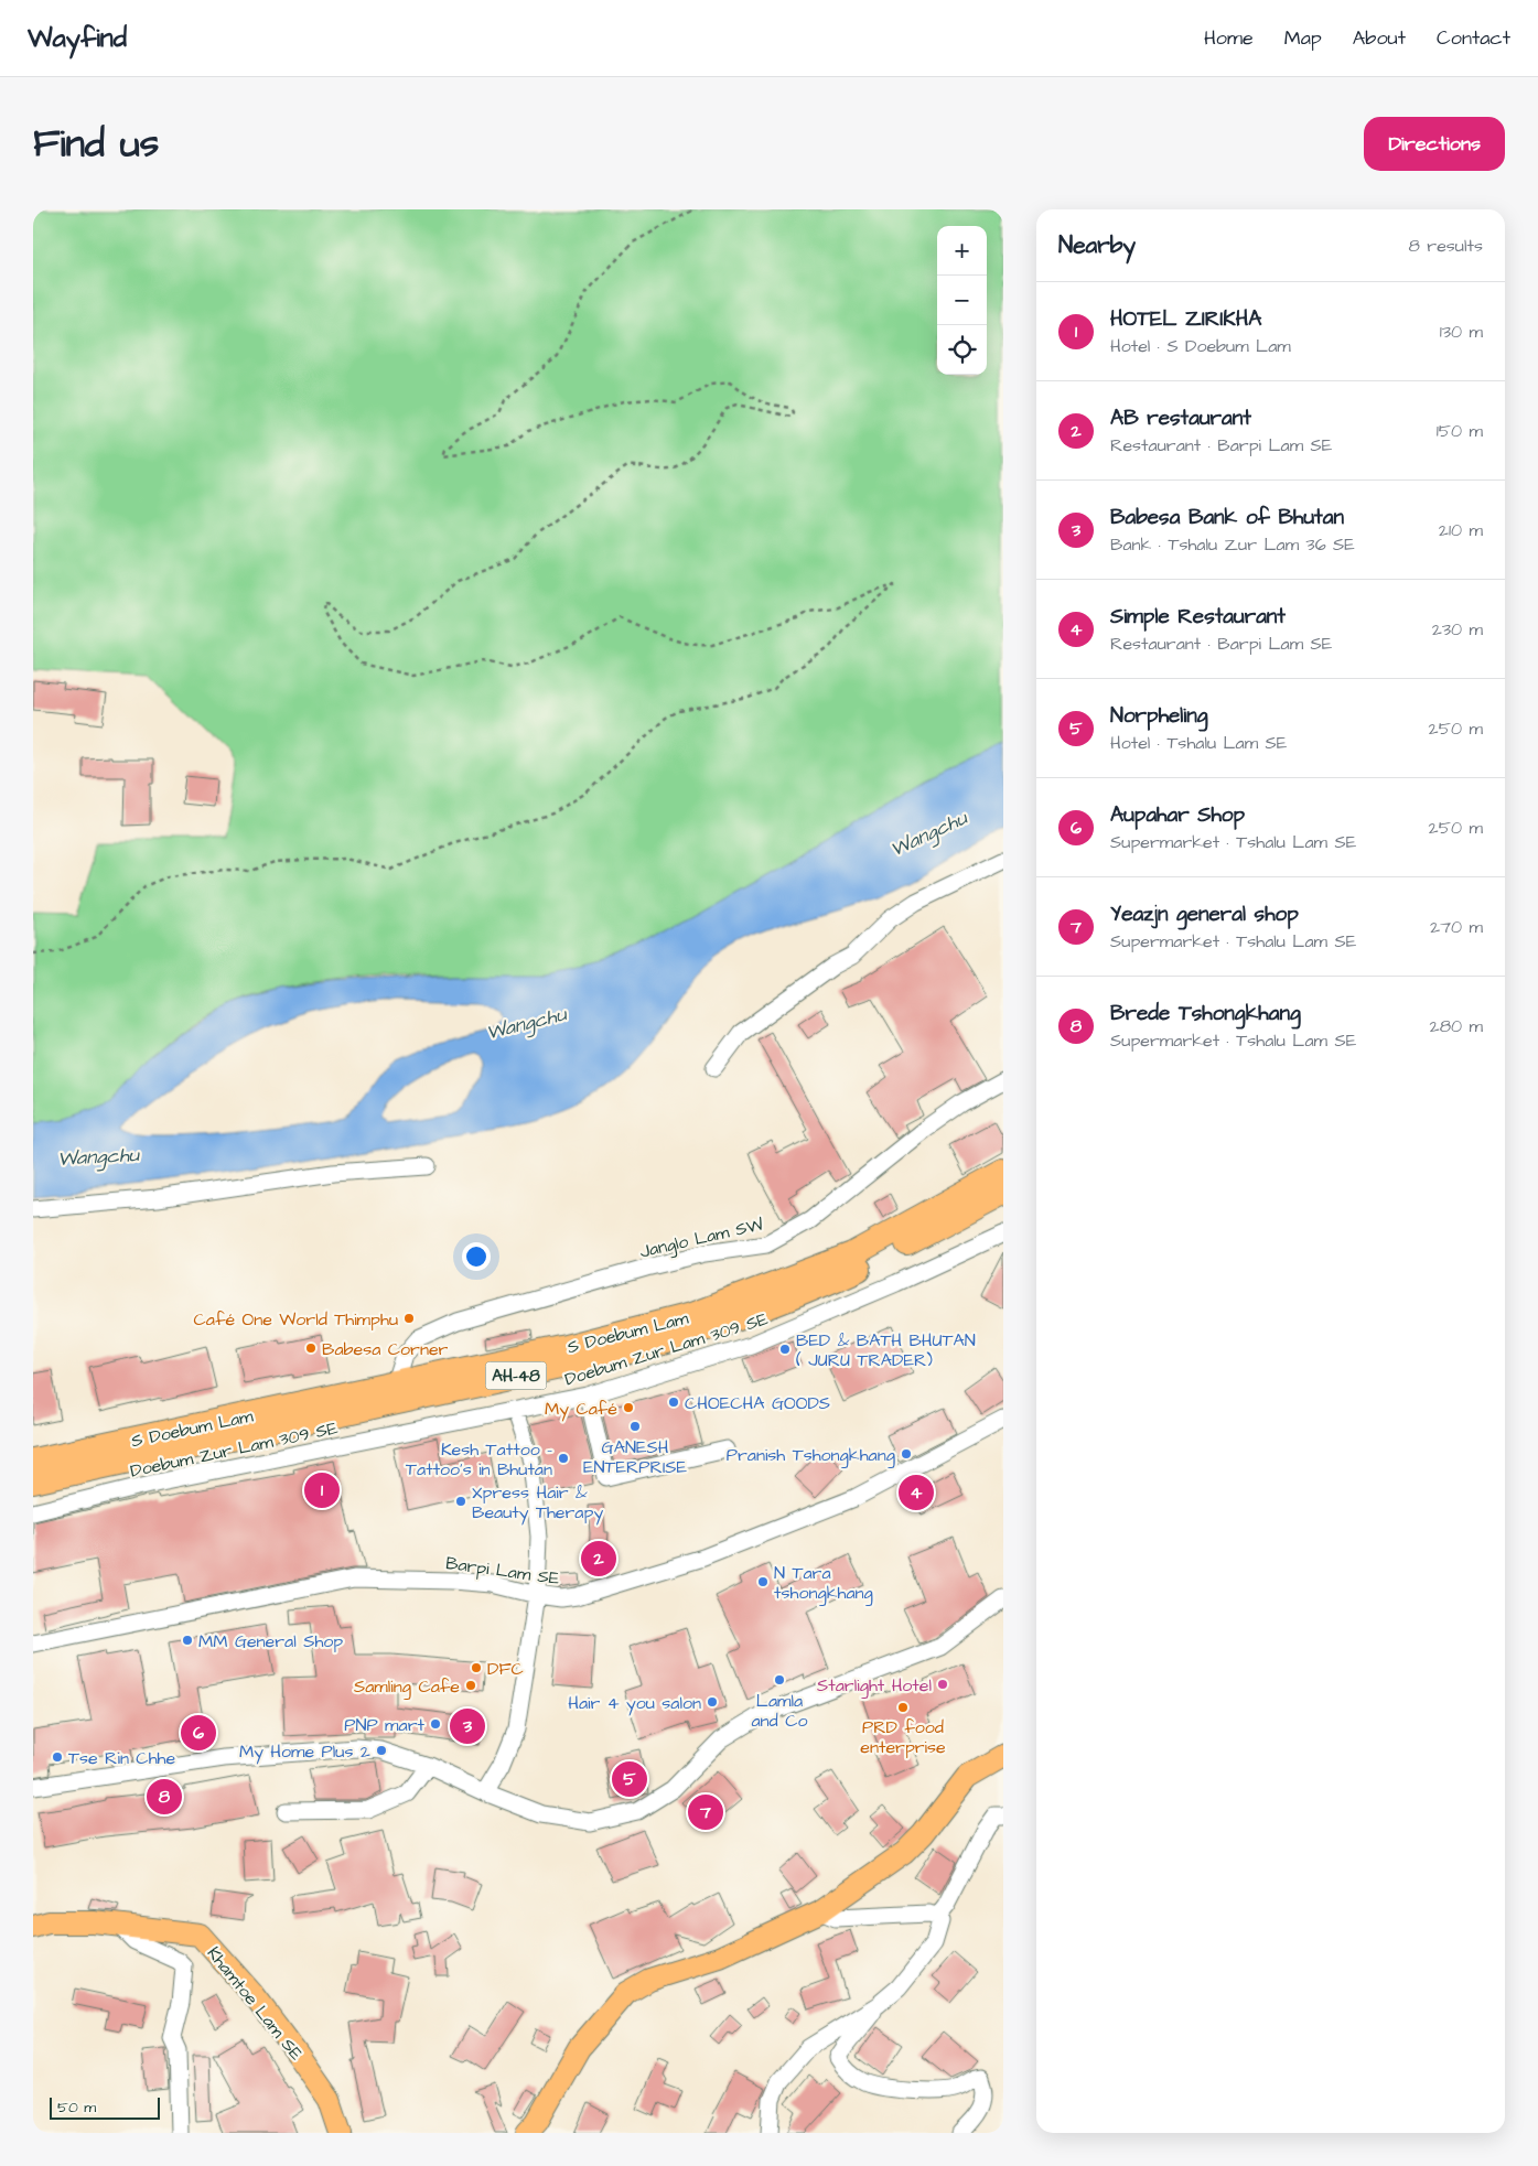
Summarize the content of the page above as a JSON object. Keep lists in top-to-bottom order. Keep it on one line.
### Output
{"streets":{"highway":["S Doebum Lam","AH-48"],"main road":["Khamtoe Lam SE"],"street":["Janglo Lam SW","Doebum Zur Lam 309 SE","Barpi Lam SE"]},"crossings":[["Janglo Lam SW","S Doebum Lam"]],"water":["Wangchu"],"places":["Café One World Thimphu","Babesa Corner","BED & BATH BHUTAN ( JURU TRADER)","CHOECHA GOODS","My Café","GANESH ENTERPRISE","Pranish Tshongkhang","Kesh Tattoo - Tattoo's in Bhutan","Xpress Hair & Beauty Therapy","N Tara tshongkhang","MM General Shop","DFC","Lamla and Co","Starlight Hotel","Samling Cafe","Hair 4 you salon","PRD food enterprise","PNP mart","My Home Plus 2","Tse Rin Chhe"],"scale_bar":"50 m","page":{"header":"Wayfind","nav":["Home","Map","About","Contact"],"title":"Find us","buttons":"Directions","heading":["Nearby","8 results"],"map_buttons":["+","−"],"list":[{"mark":"1","name":"HOTEL ZIRIKHA","note":"Hotel · S Doebum Lam","value":"130 m"},{"mark":"2","name":"AB restaurant","note":"Restaurant · Barpi Lam SE","value":"150 m"},{"mark":"3","name":"Babesa Bank of Bhutan","note":"Bank · Tshalu Zur Lam 36 SE","value":"210 m"},{"mark":"4","name":"Simple Restaurant","note":"Restaurant · Barpi Lam SE","value":"230 m"},{"mark":"5","name":"Norpheling","note":"Hotel · Tshalu Lam SE","value":"250 m"},{"mark":"6","name":"Aupahar Shop","note":"Supermarket · Tshalu Lam SE","value":"250 m"},{"mark":"7","name":"Yeazjn general shop","note":"Supermarket · Tshalu Lam SE","value":"270 m"},{"mark":"8","name":"Brede Tshongkhang","note":"Supermarket · Tshalu Lam SE","value":"280 m"}],"pins":["1","4","2","3","6","5","8","7"],"scale":"50 m"}}
